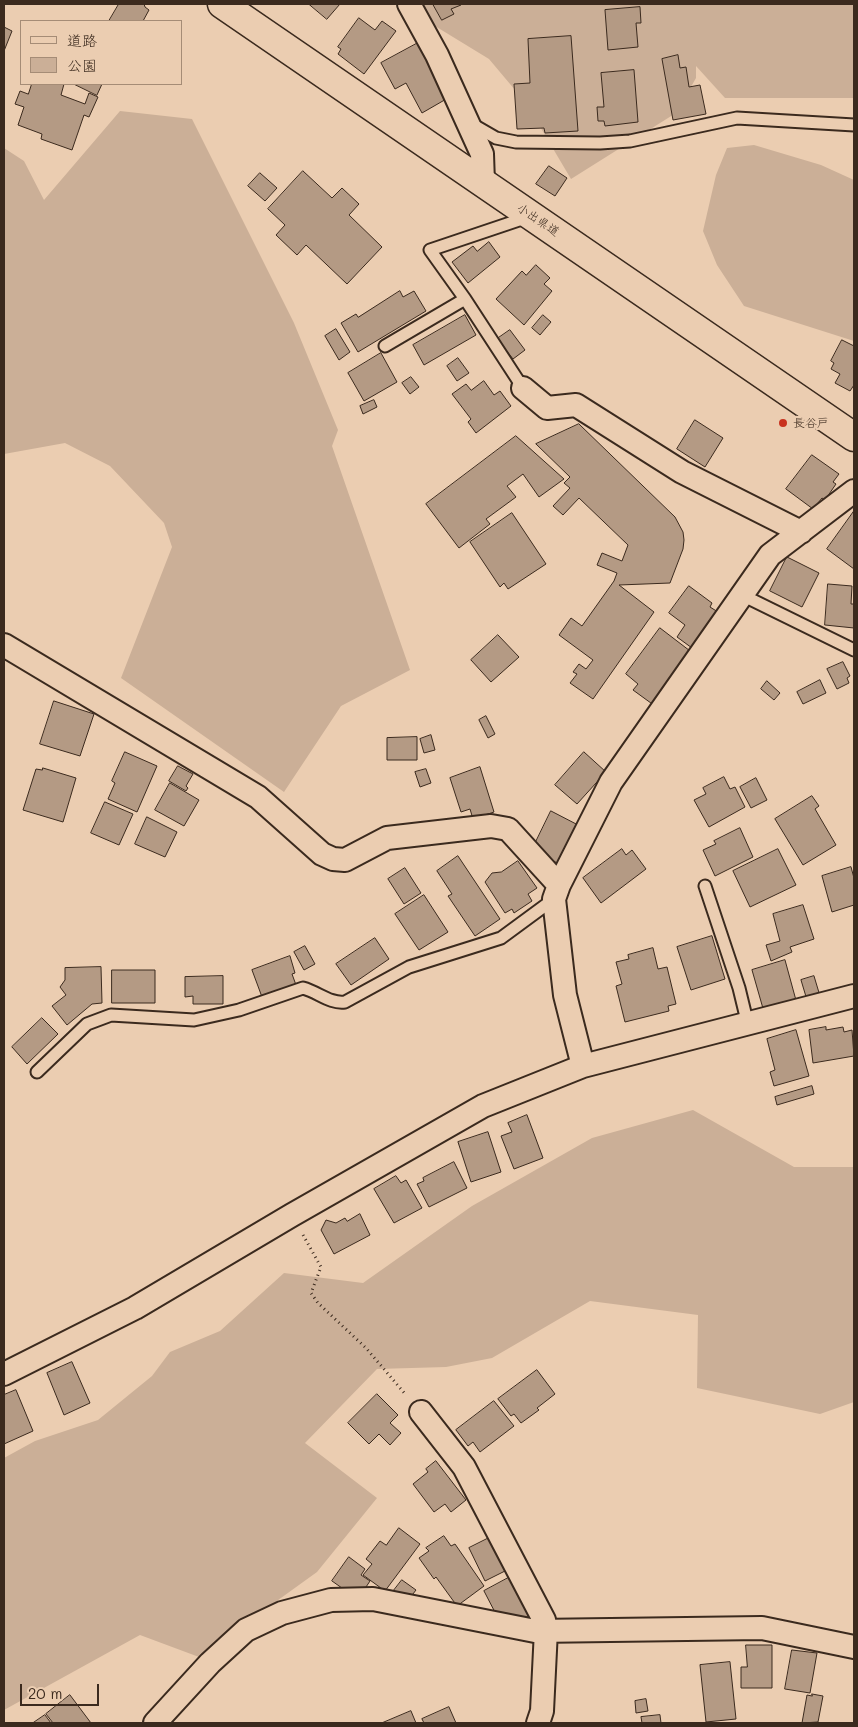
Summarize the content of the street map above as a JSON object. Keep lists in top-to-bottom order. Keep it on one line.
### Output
{"streets":{"main road":["小出県道"]},"places":["長谷戸"],"legend":["道路","公園"],"scale_bar":"20 m"}
